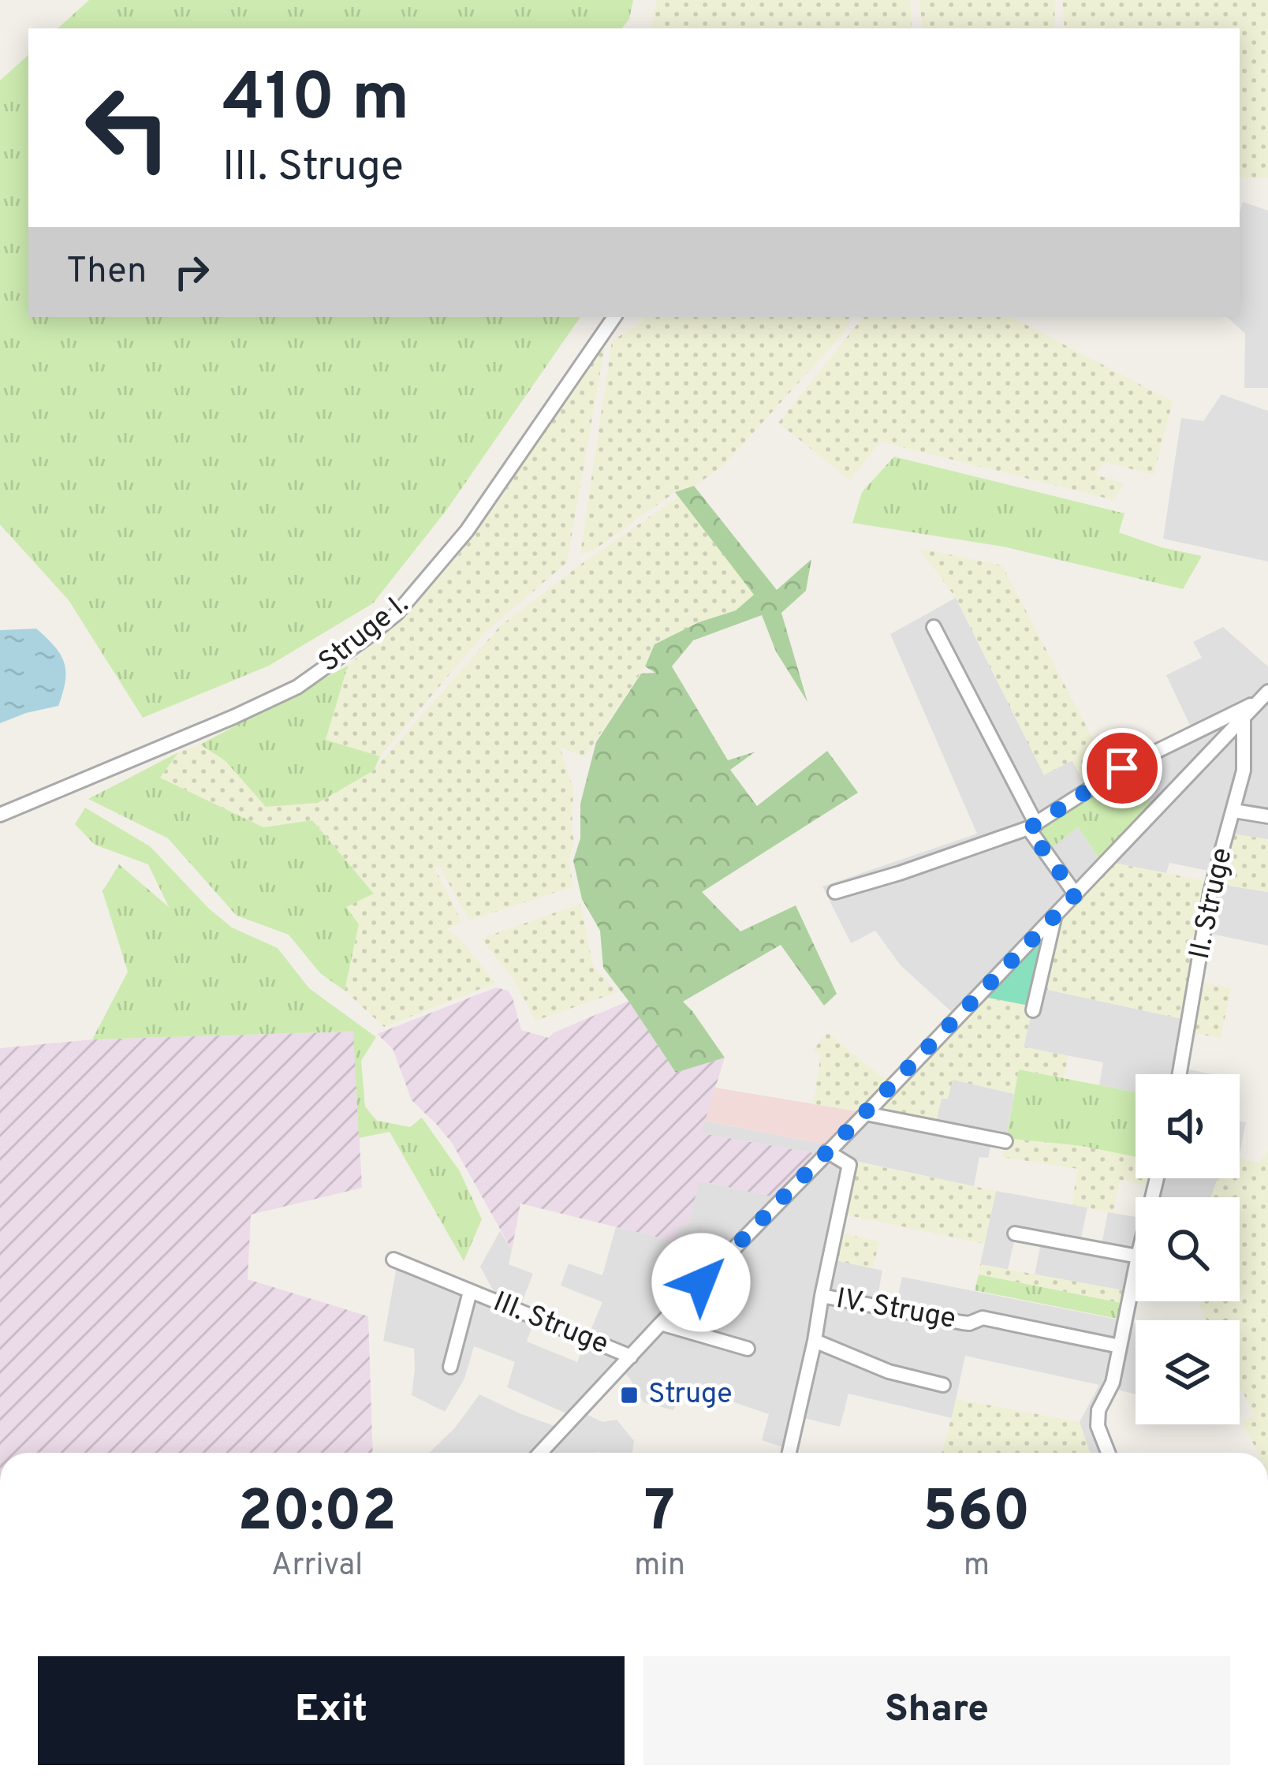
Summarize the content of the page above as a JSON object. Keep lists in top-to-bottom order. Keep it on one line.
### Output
{"streets":{"street":["Struge I.","II. Struge","IV. Struge","III. Struge"]},"crossings":[["II. Struge","III. Struge"],["IV. Struge","III. Struge"]],"places":{"transit":["Struge"]},"page":{"turn":["410 m","III. Struge"],"then":"Then","eta":["20:02","Arrival","7","min","560","m"],"buttons":["Exit","Share"]}}
